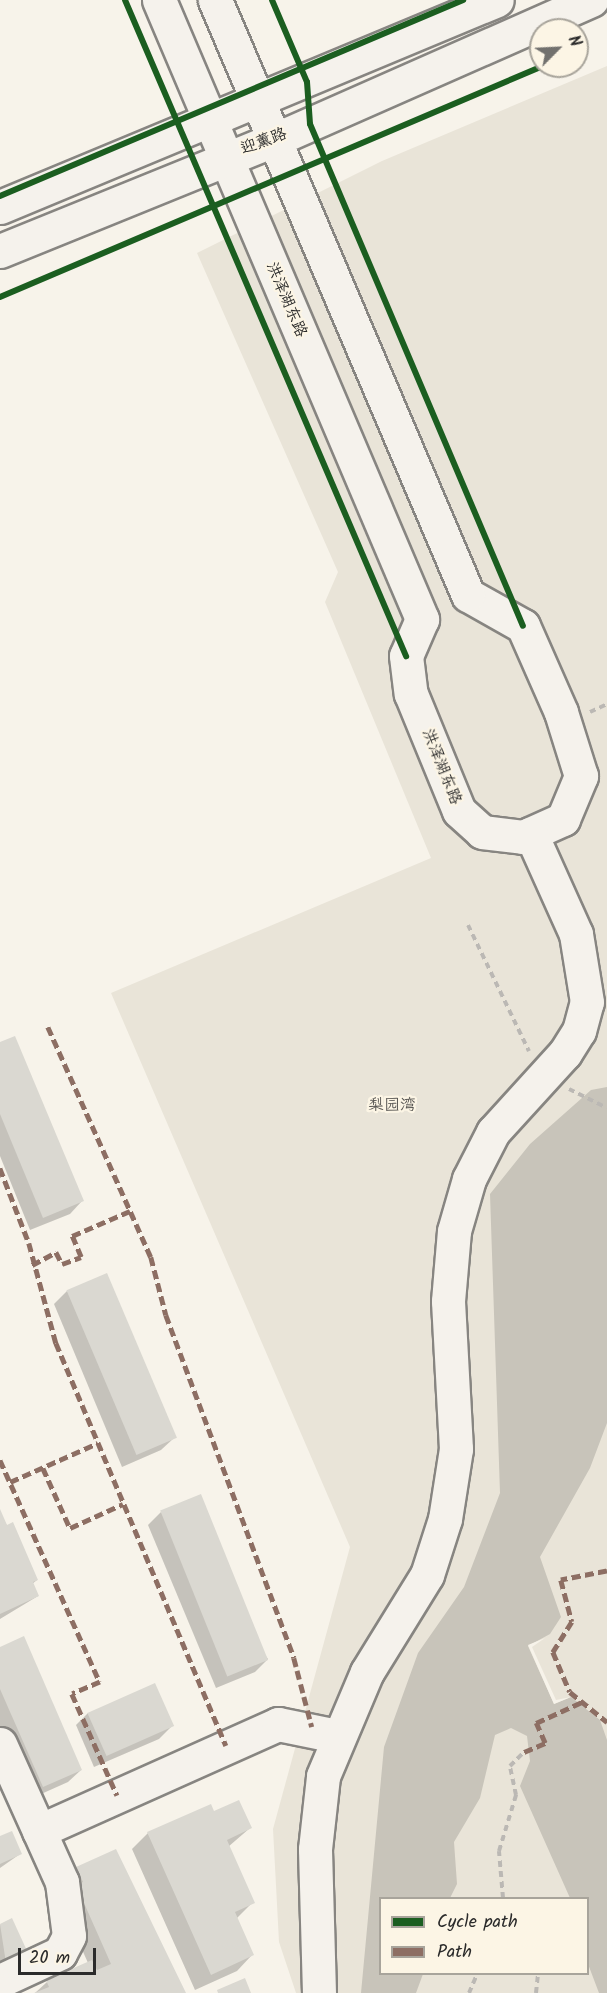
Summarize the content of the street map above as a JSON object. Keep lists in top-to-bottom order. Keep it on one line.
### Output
{"streets":{"street":["迎薰路","洪泽湖东路"]},"crossings":[["迎薰路","洪泽湖东路"]],"parks":["梨园湾"],"legend":["Cycle path","Path"],"scale_bar":"20 m","north":"top right"}
